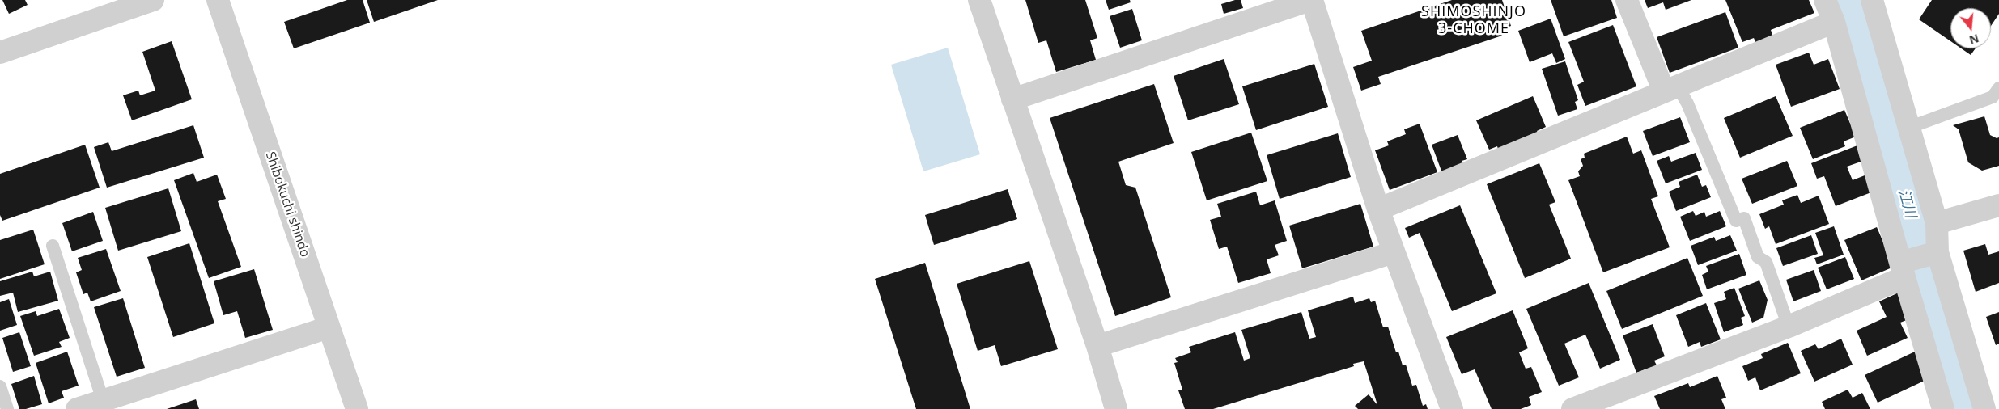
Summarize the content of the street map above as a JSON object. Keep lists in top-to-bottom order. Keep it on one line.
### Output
{"streets":{"street":["Shibokuchi shindo"]},"districts":["SHIMOSHINJO 3-CHOME"],"water":["江川"],"north":"bottom"}
